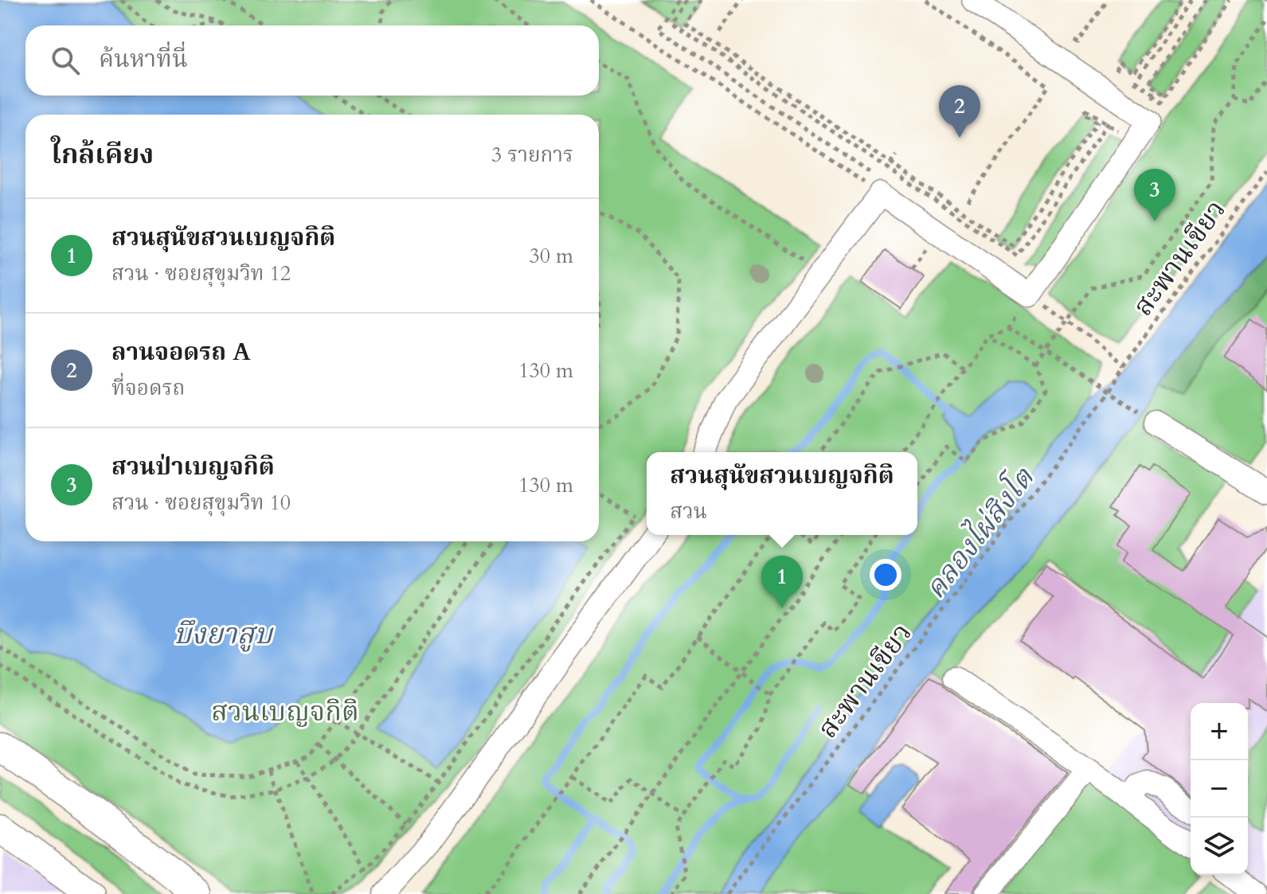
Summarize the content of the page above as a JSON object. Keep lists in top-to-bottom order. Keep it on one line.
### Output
{"streets":{"path":["สะพานเขียว"]},"water":["คลองไผ่สิงโต","บึงยาสูบ"],"parks":["สวนเบญจกิติ"],"page":{"search":"ค้นหาที่นี่","pins":["2","3","1"],"heading":["ใกล้เคียง","3 รายการ"],"list":[{"mark":"1","name":"สวนสุนัขสวนเบญจกิติ","note":"สวน · ซอยสุขุมวิท 12","value":"30 m"},{"mark":"2","name":"ลานจอดรถ A","note":"ที่จอดรถ","value":"130 m"},{"mark":"3","name":"สวนป่าเบญจกิติ","note":"สวน · ซอยสุขุมวิท 10","value":"130 m"}],"popup":["สวนสุนัขสวนเบญจกิติ","สวน"],"map_buttons":["+","−"]}}
